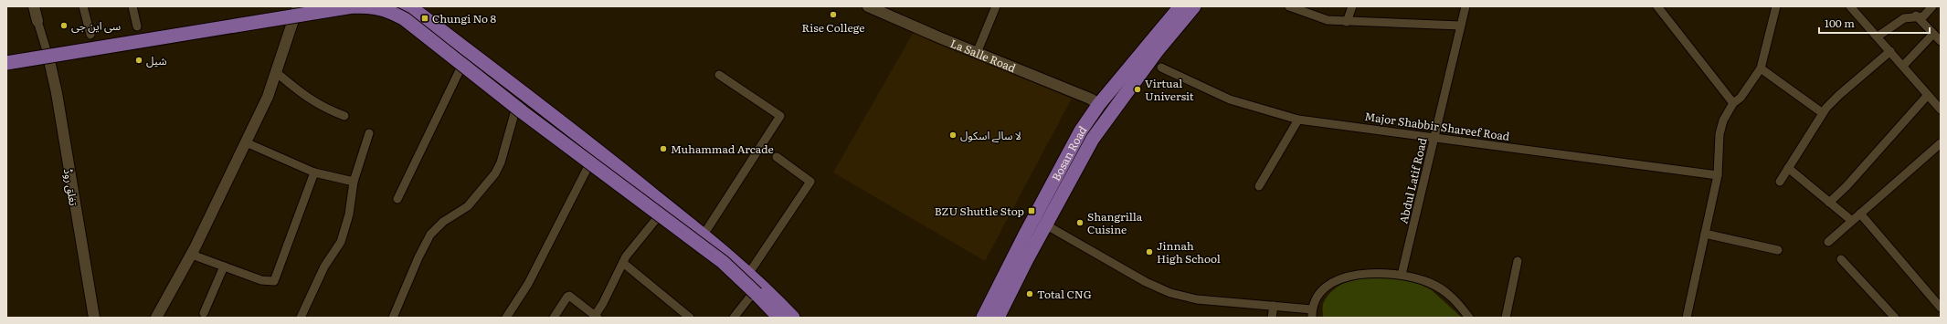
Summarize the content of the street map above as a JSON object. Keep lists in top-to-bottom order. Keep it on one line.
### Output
{"streets":{"main road":["Bosan Road"],"street":["La Salle Road","Major Shabbir Shareef Road","Abdul Latif Road","تغلق روڈ"]},"crossings":[["La Salle Road","Bosan Road"],["Major Shabbir Shareef Road","Abdul Latif Road"]],"places":{"other":["Rise College","سی این جی","شیل","Virtual Universit","لا سالے اسکول","Muhammad Arcade","Shangrilla Cuisine","Jinnah High School","Total CNG"],"transit":["Chungi No 8","BZU Shuttle Stop"]},"scale_bar":"100 m"}
